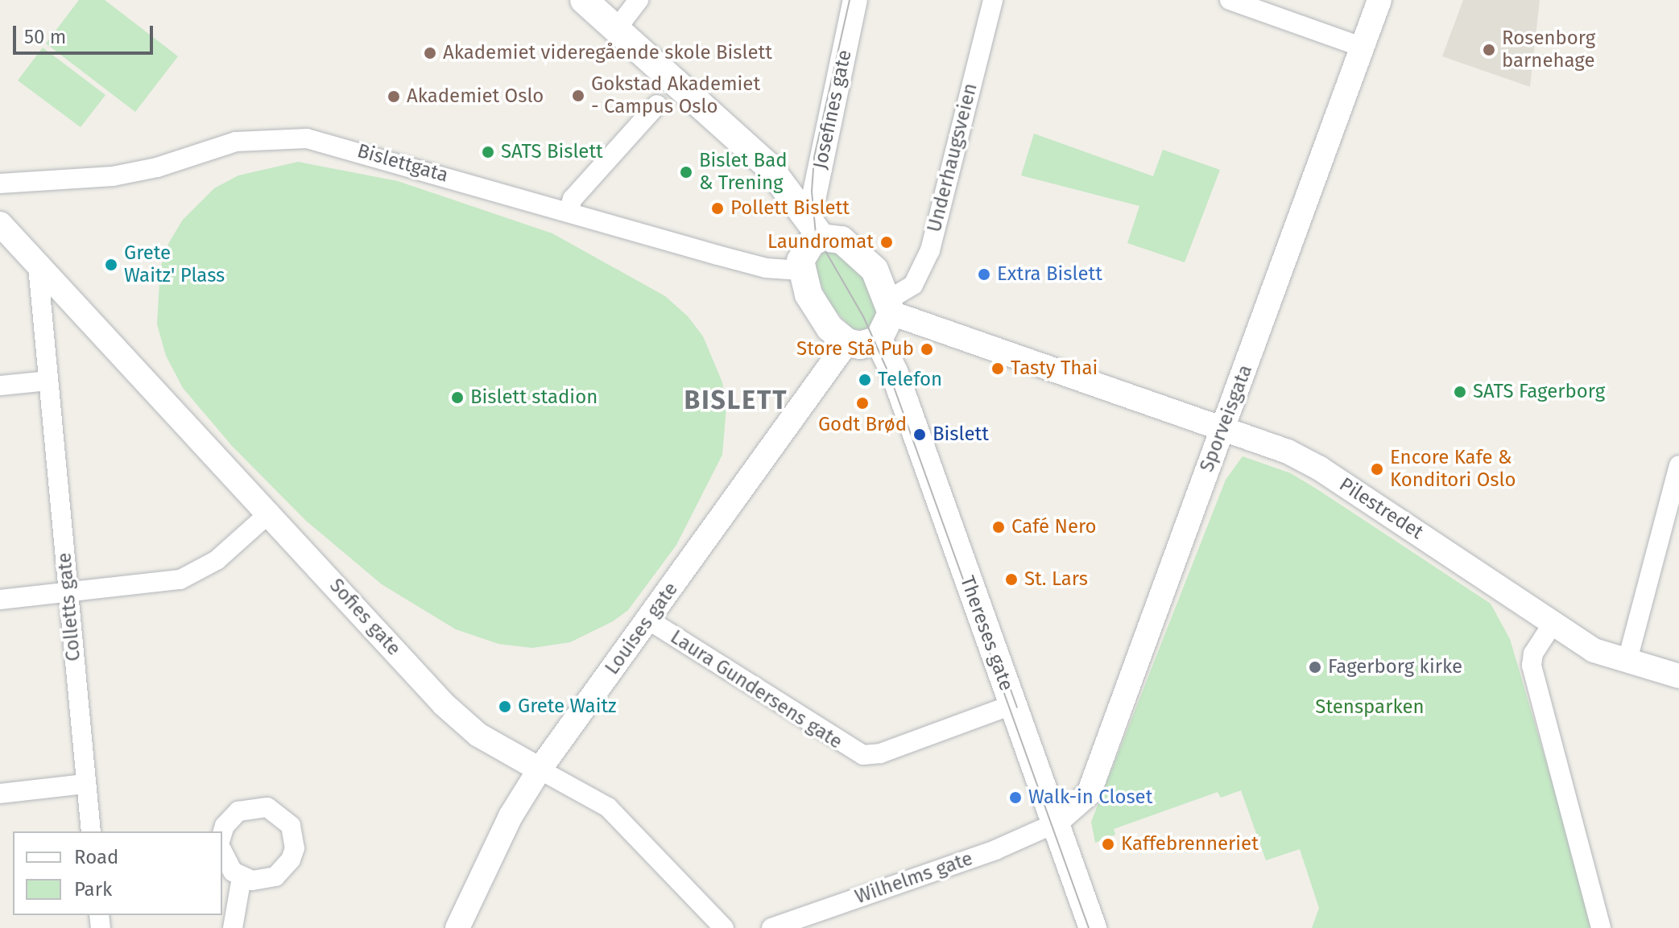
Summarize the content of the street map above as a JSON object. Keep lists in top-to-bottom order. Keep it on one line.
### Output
{"streets":{"main road":["Thereses gate"],"street":["Josefines gate","Underhaugsveien","Bislettgata","Sporveisgata","Pilestredet","Colletts gate","Sofies gate","Louises gate","Laura Gundersens gate","Wilhelms gate"]},"crossings":[["Underhaugsveien","Pilestredet"],["Sporveisgata","Pilestredet"],["Sporveisgata","Thereses gate"],["Sporveisgata","Wilhelms gate"],["Colletts gate","Sofies gate"],["Sofies gate","Louises gate"],["Louises gate","Laura Gundersens gate"],["Thereses gate","Laura Gundersens gate"],["Thereses gate","Wilhelms gate"]],"districts":["BISLETT"],"parks":["Stensparken"],"places":["Rosenborg barnehage","Akademiet videregående skole Bislett","Gokstad Akademiet - Campus Oslo","Akademiet Oslo","SATS Bislett","Bislet Bad & Trening","Pollett Bislett","Laundromat","Grete Waitz' Plass","Extra Bislett","Store Stå Pub","Tasty Thai","Telefon","SATS Fagerborg","Bislett stadion","Godt Brød","Bislett","Encore Kafe & Konditori Oslo","Café Nero","St. Lars","Fagerborg kirke","Grete Waitz","Walk-in Closet","Kaffebrenneriet"],"legend":["Road","Park"],"scale_bar":"50 m"}
